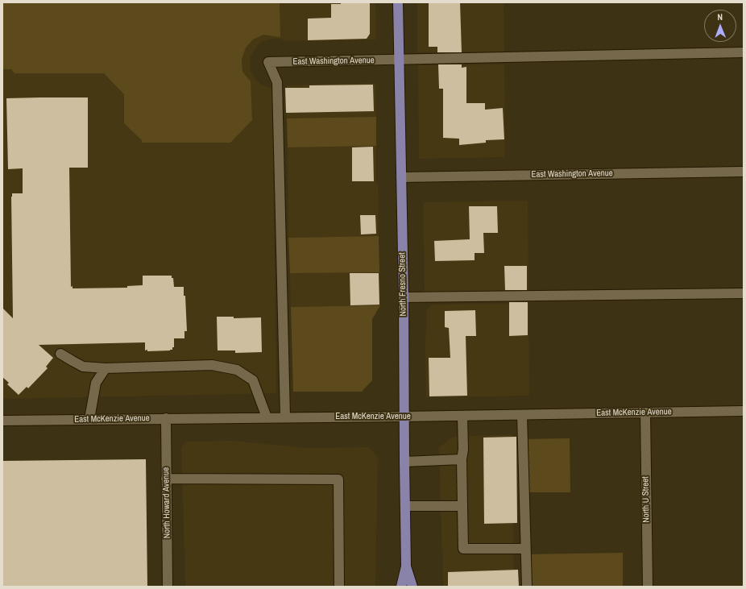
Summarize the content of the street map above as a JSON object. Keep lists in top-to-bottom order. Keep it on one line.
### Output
{"streets":{"main road":["North Fresno Street"],"street":["East Washington Avenue","East McKenzie Avenue","North U Street","North Howard Avenue"]},"crossings":[["East Washington Avenue","North Fresno Street"],["East Washington Avenue","East McKenzie Avenue"],["North Fresno Street","East McKenzie Avenue"],["East McKenzie Avenue","North U Street"],["East McKenzie Avenue","North Howard Avenue"]],"north":"top"}
